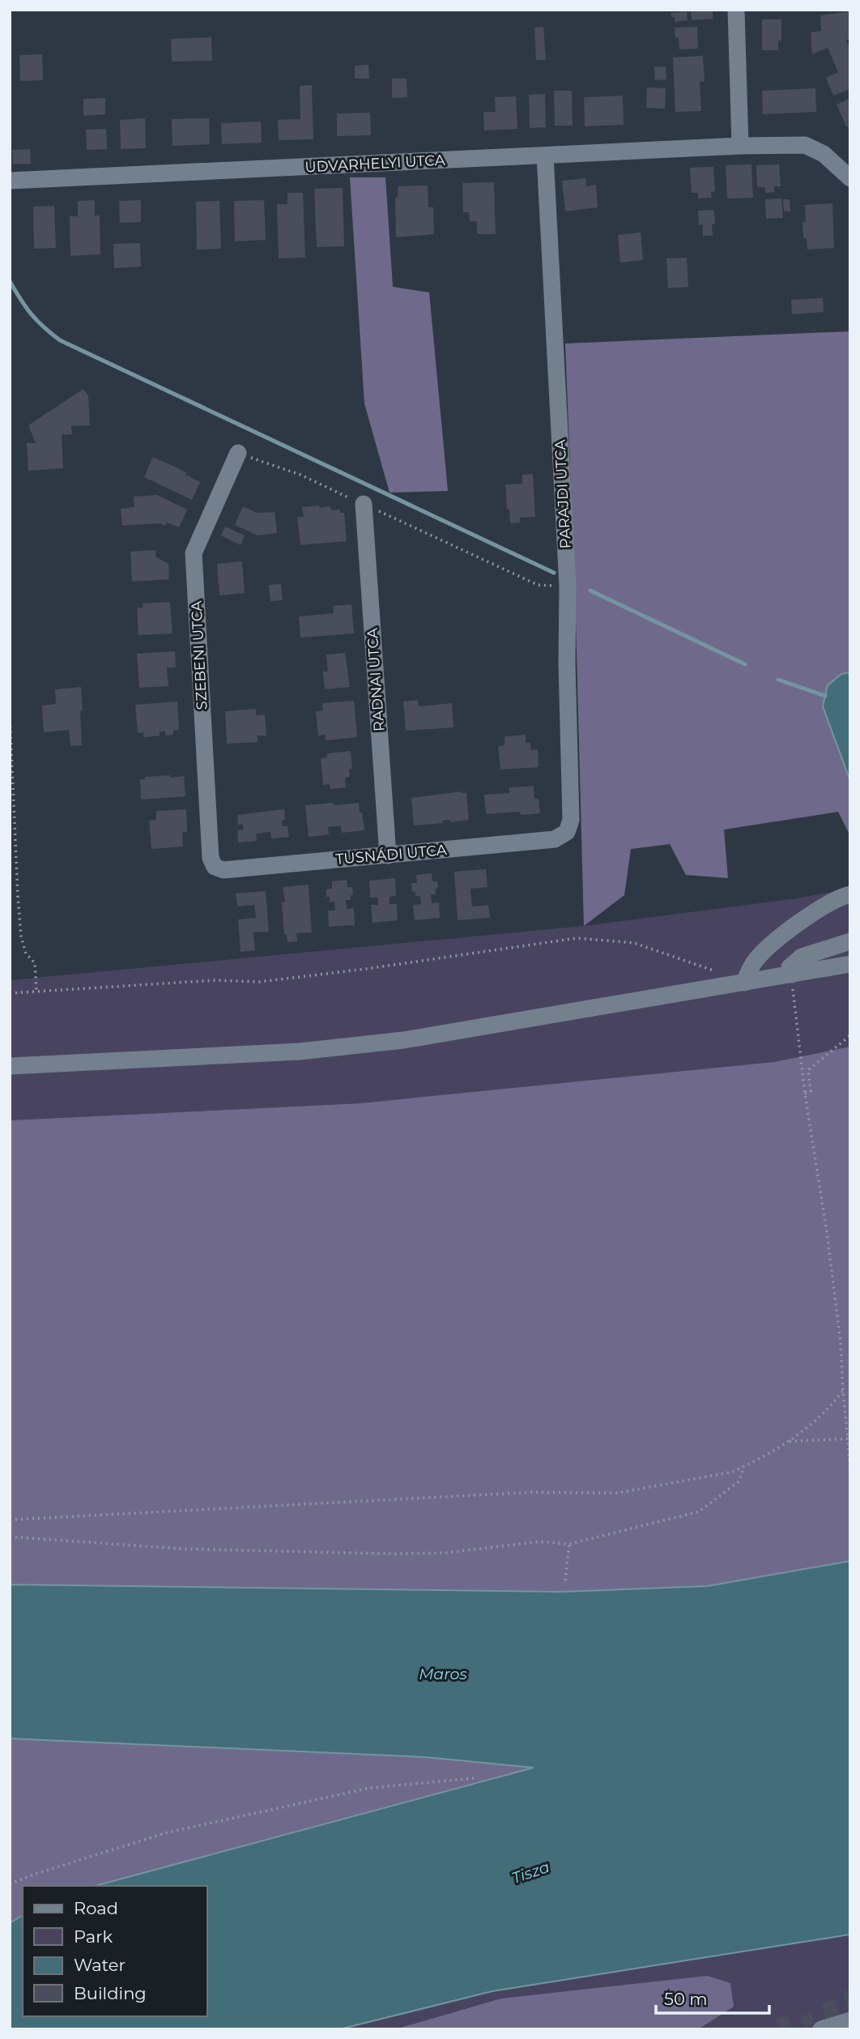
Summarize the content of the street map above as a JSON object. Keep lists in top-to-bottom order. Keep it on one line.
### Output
{"streets":{"street":["UDVARHELYI UTCA","PARAJDI UTCA","SZEBENI UTCA","RADNAI UTCA","TUSNÁDI UTCA"]},"crossings":[["UDVARHELYI UTCA","PARAJDI UTCA"],["PARAJDI UTCA","TUSNÁDI UTCA"],["SZEBENI UTCA","TUSNÁDI UTCA"],["RADNAI UTCA","TUSNÁDI UTCA"]],"water":["Maros","Tisza"],"legend":["Road","Park","Water","Building"],"scale_bar":"50 m"}
